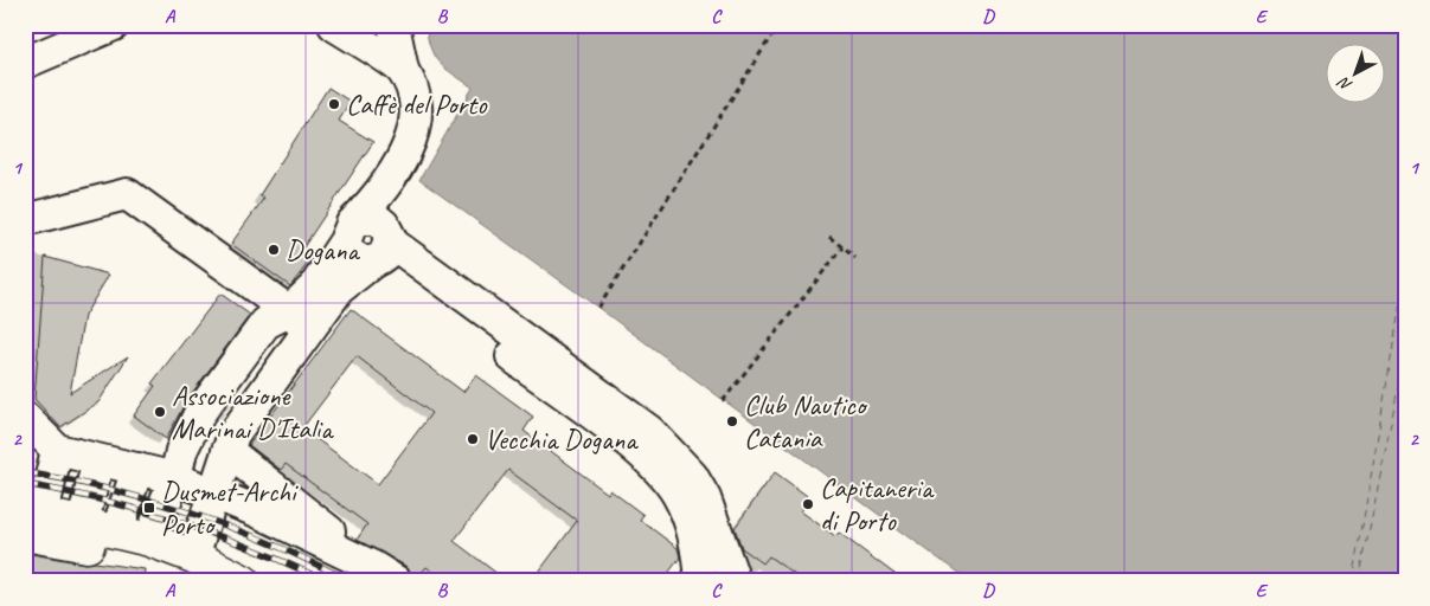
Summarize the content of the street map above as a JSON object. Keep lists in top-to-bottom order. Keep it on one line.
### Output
{"places":{"other":["Caffè del Porto","Dogana","Associazione Marinai D'Italia","Club Nautico Catania","Vecchia Dogana","Capitaneria di Porto"],"transit":["Dusmet-Archi Porto"]},"north":"bottom left","grid":{"columns":["A","B","C","D","E"],"rows":["1","2"]}}
